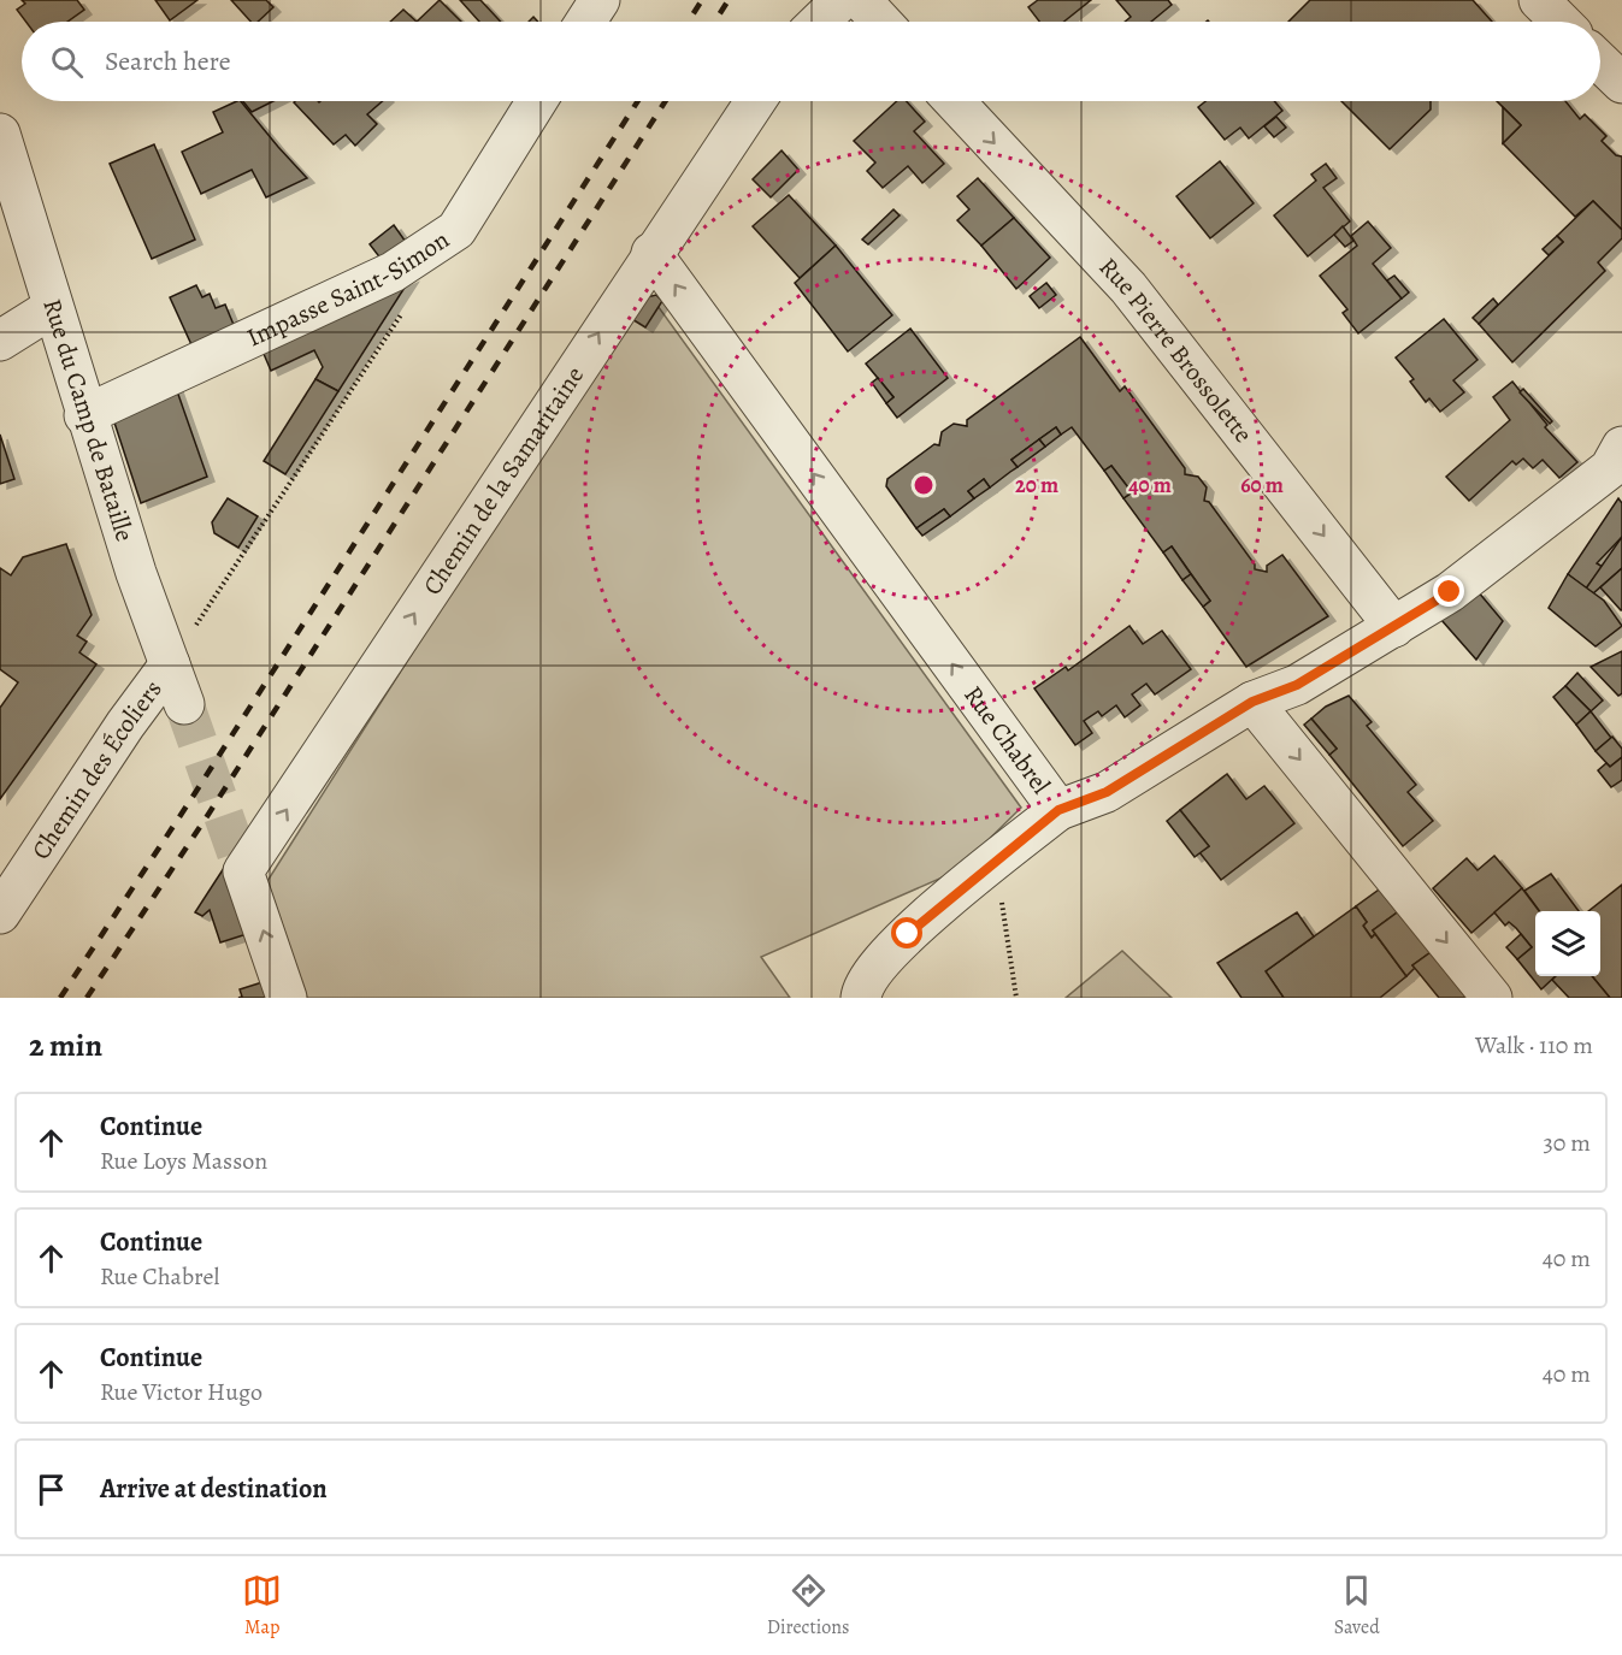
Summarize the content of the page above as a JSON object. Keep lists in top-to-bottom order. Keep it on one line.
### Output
{"streets":{"street":["Impasse Saint-Simon","Rue Pierre Brossolette","Rue du Camp de Bataille","Chemin de la Samaritaine","Rue Chabrel","Chemin des Écoliers"]},"crossings":[["Impasse Saint-Simon","Rue du Camp de Bataille"],["Rue Pierre Brossolette","Rue Chabrel"],["Rue du Camp de Bataille","Chemin des Écoliers"],["Chemin de la Samaritaine","Rue Chabrel"]],"one_way":["Rue Pierre Brossolette","Chemin de la Samaritaine","Rue Chabrel"],"page":{"search":"Search here","heading":["2 min","Walk · 110 m"],"list":[["Continue","Rue Loys Masson","30 m"],["Continue","Rue Chabrel","40 m"],["Continue","Rue Victor Hugo","40 m"],"Arrive at destination"],"nav":["Map","Directions","Saved"]},"rings":["20 m","40 m","60 m"]}
